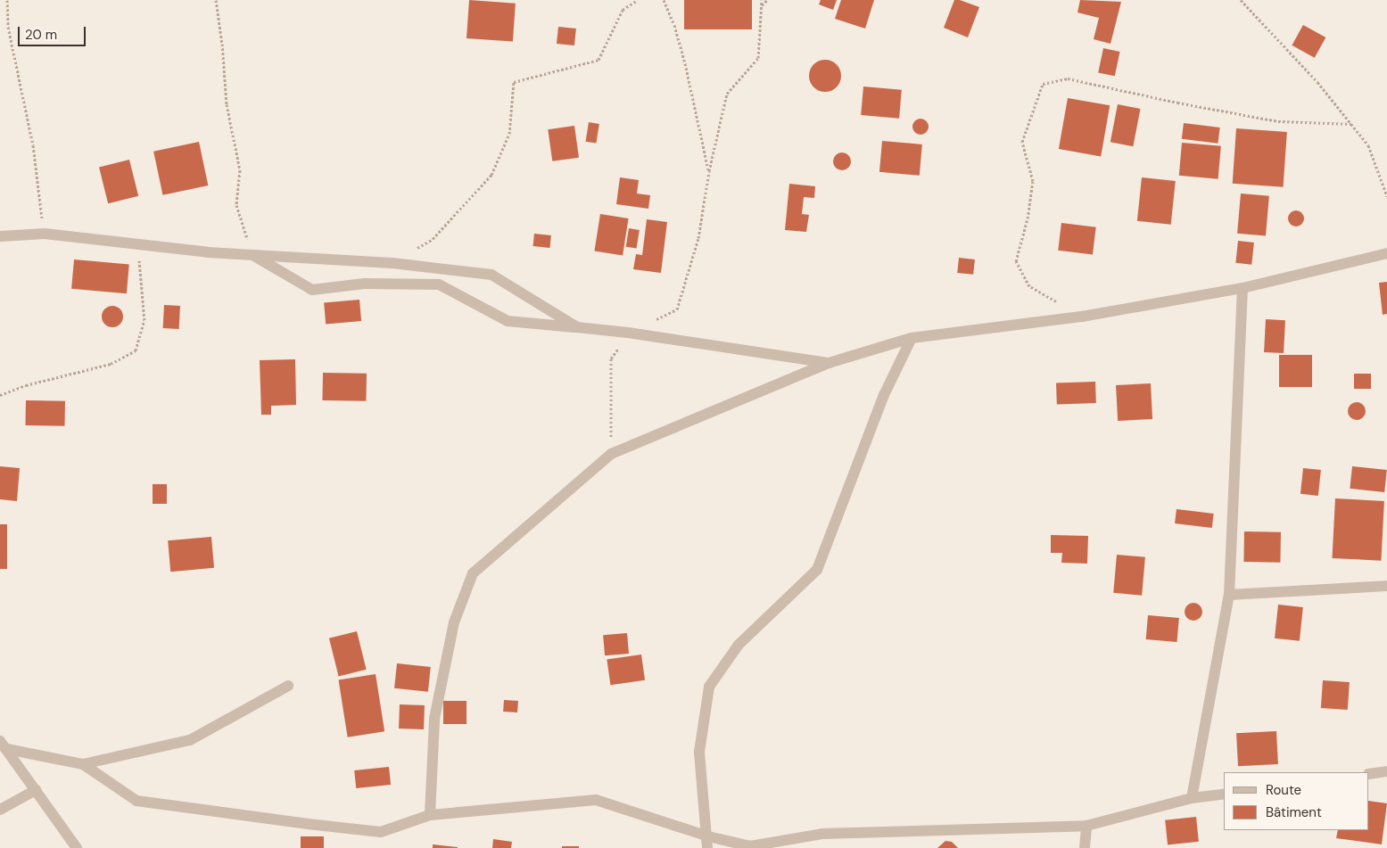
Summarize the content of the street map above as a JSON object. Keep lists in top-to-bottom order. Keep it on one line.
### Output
{"legend":["Route","Bâtiment"],"scale_bar":"20 m"}
